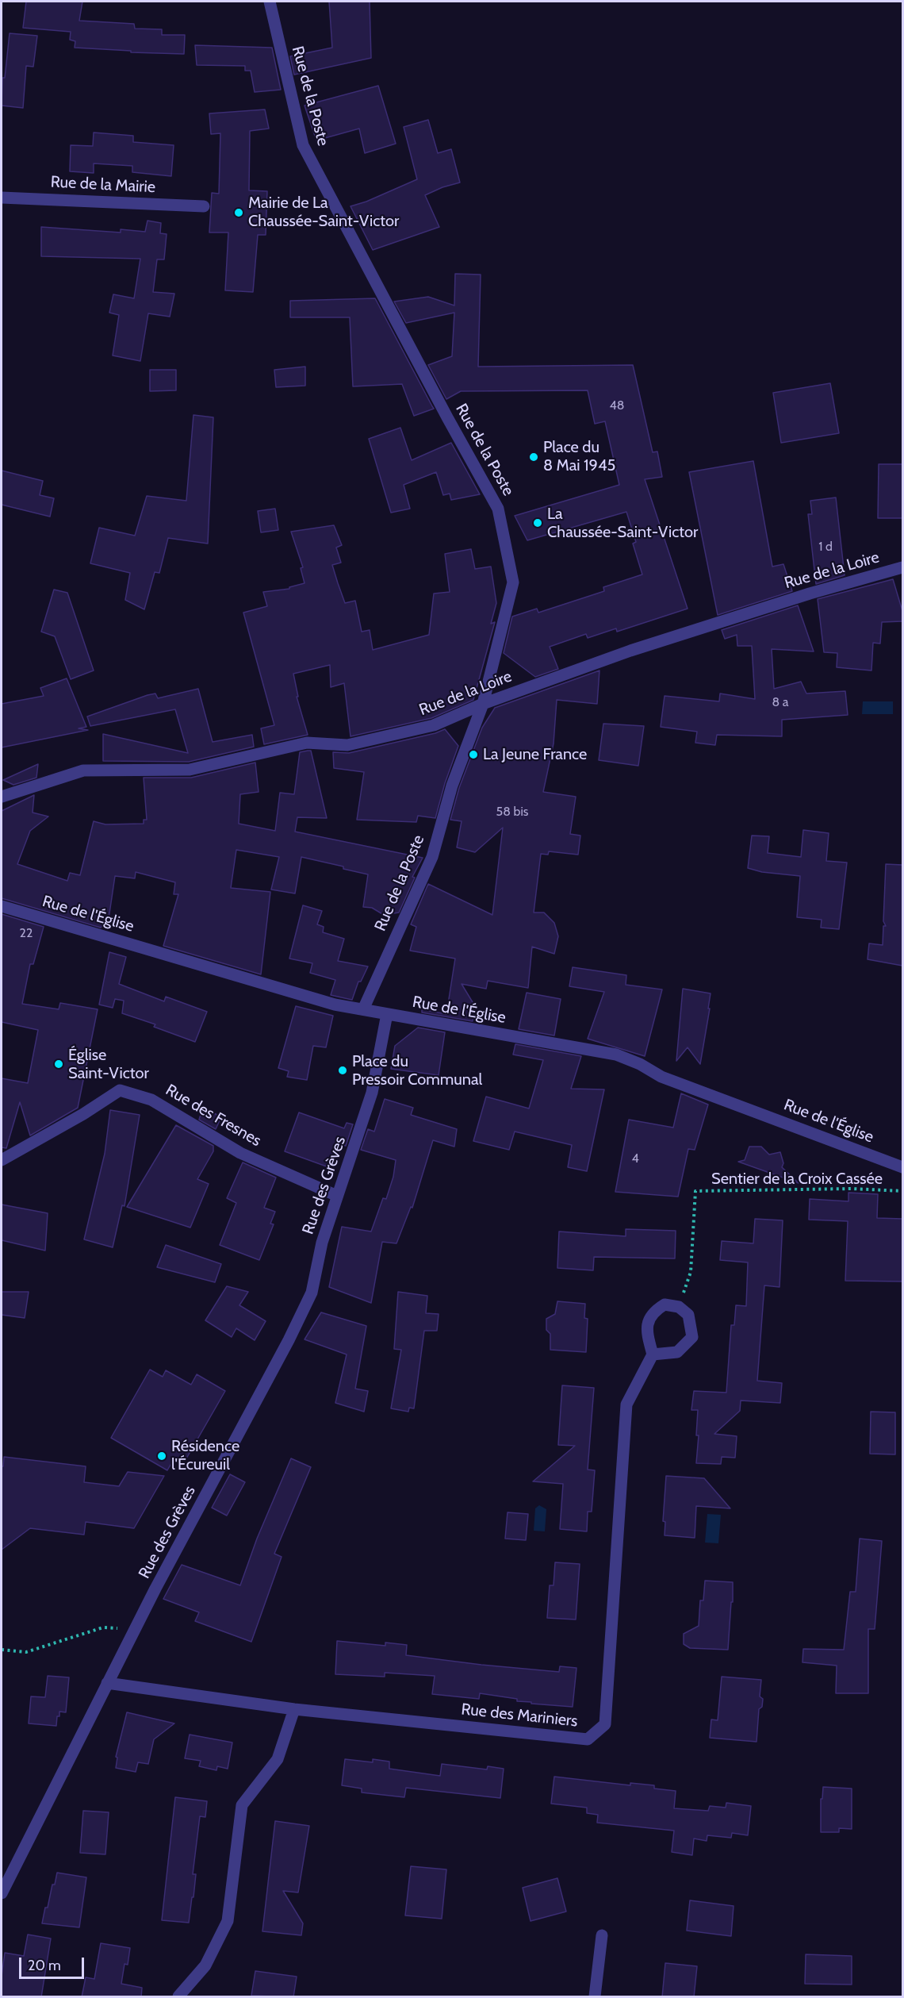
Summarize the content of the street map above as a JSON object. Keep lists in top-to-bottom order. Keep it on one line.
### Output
{"streets":{"street":["Rue de la Poste","Rue de la Mairie","Rue de la Loire","Rue de l'Église","Rue des Fresnes","Rue des Grèves","Rue des Mariniers"],"path":["Sentier de la Croix Cassée"]},"crossings":[["Rue de la Poste","Rue de la Loire"],["Rue de la Poste","Rue de l'Église"],["Rue de l'Église","Rue des Grèves"],["Rue des Fresnes","Rue des Grèves"],["Sentier de la Croix Cassée","Rue des Mariniers"],["Rue des Grèves","Rue des Mariniers"]],"places":["Mairie de La Chaussée-Saint-Victor","Place du 8 Mai 1945","La Chaussée-Saint-Victor","La Jeune France","Église Saint-Victor","Place du Pressoir Communal","Résidence l'Écureuil"],"house_numbers":["48","1 d","8 a","58 bis","22","4"],"scale_bar":"20 m"}
